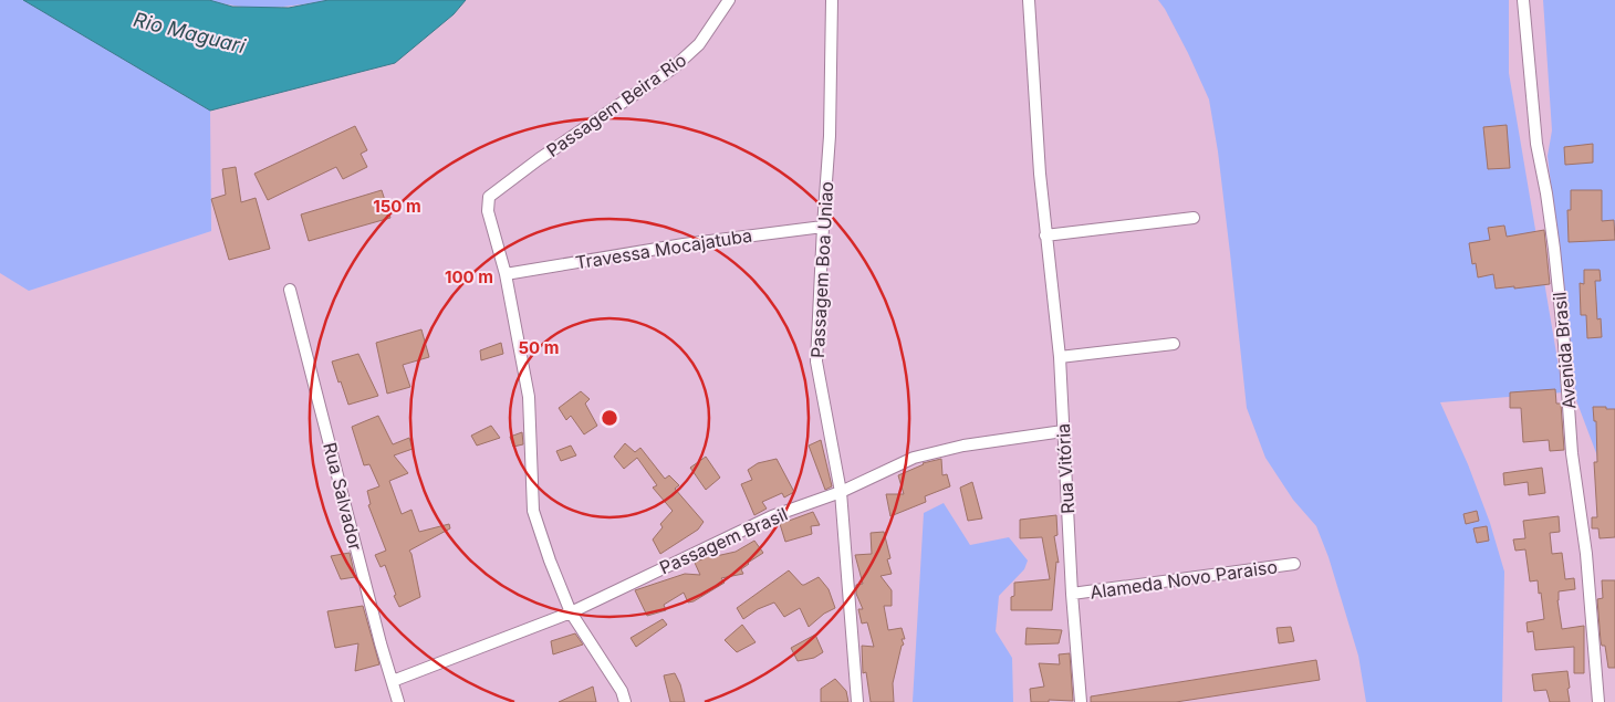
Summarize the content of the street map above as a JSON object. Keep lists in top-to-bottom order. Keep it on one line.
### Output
{"streets":{"street":["Passagem Beira Rio","Travessa Mocajatuba","Passagem Boa Uniao","Avenida Brasil","Rua Vitória","Rua Salvador","Passagem Brasil","Alameda Novo Paraiso"]},"crossings":[["Passagem Beira Rio","Travessa Mocajatuba"],["Travessa Mocajatuba","Passagem Boa Uniao"],["Passagem Boa Uniao","Passagem Brasil"],["Rua Vitória","Passagem Brasil"],["Rua Vitória","Alameda Novo Paraiso"],["Rua Salvador","Passagem Brasil"]],"water":["Rio Maguari"],"rings":["150 m","100 m","50 m"]}
